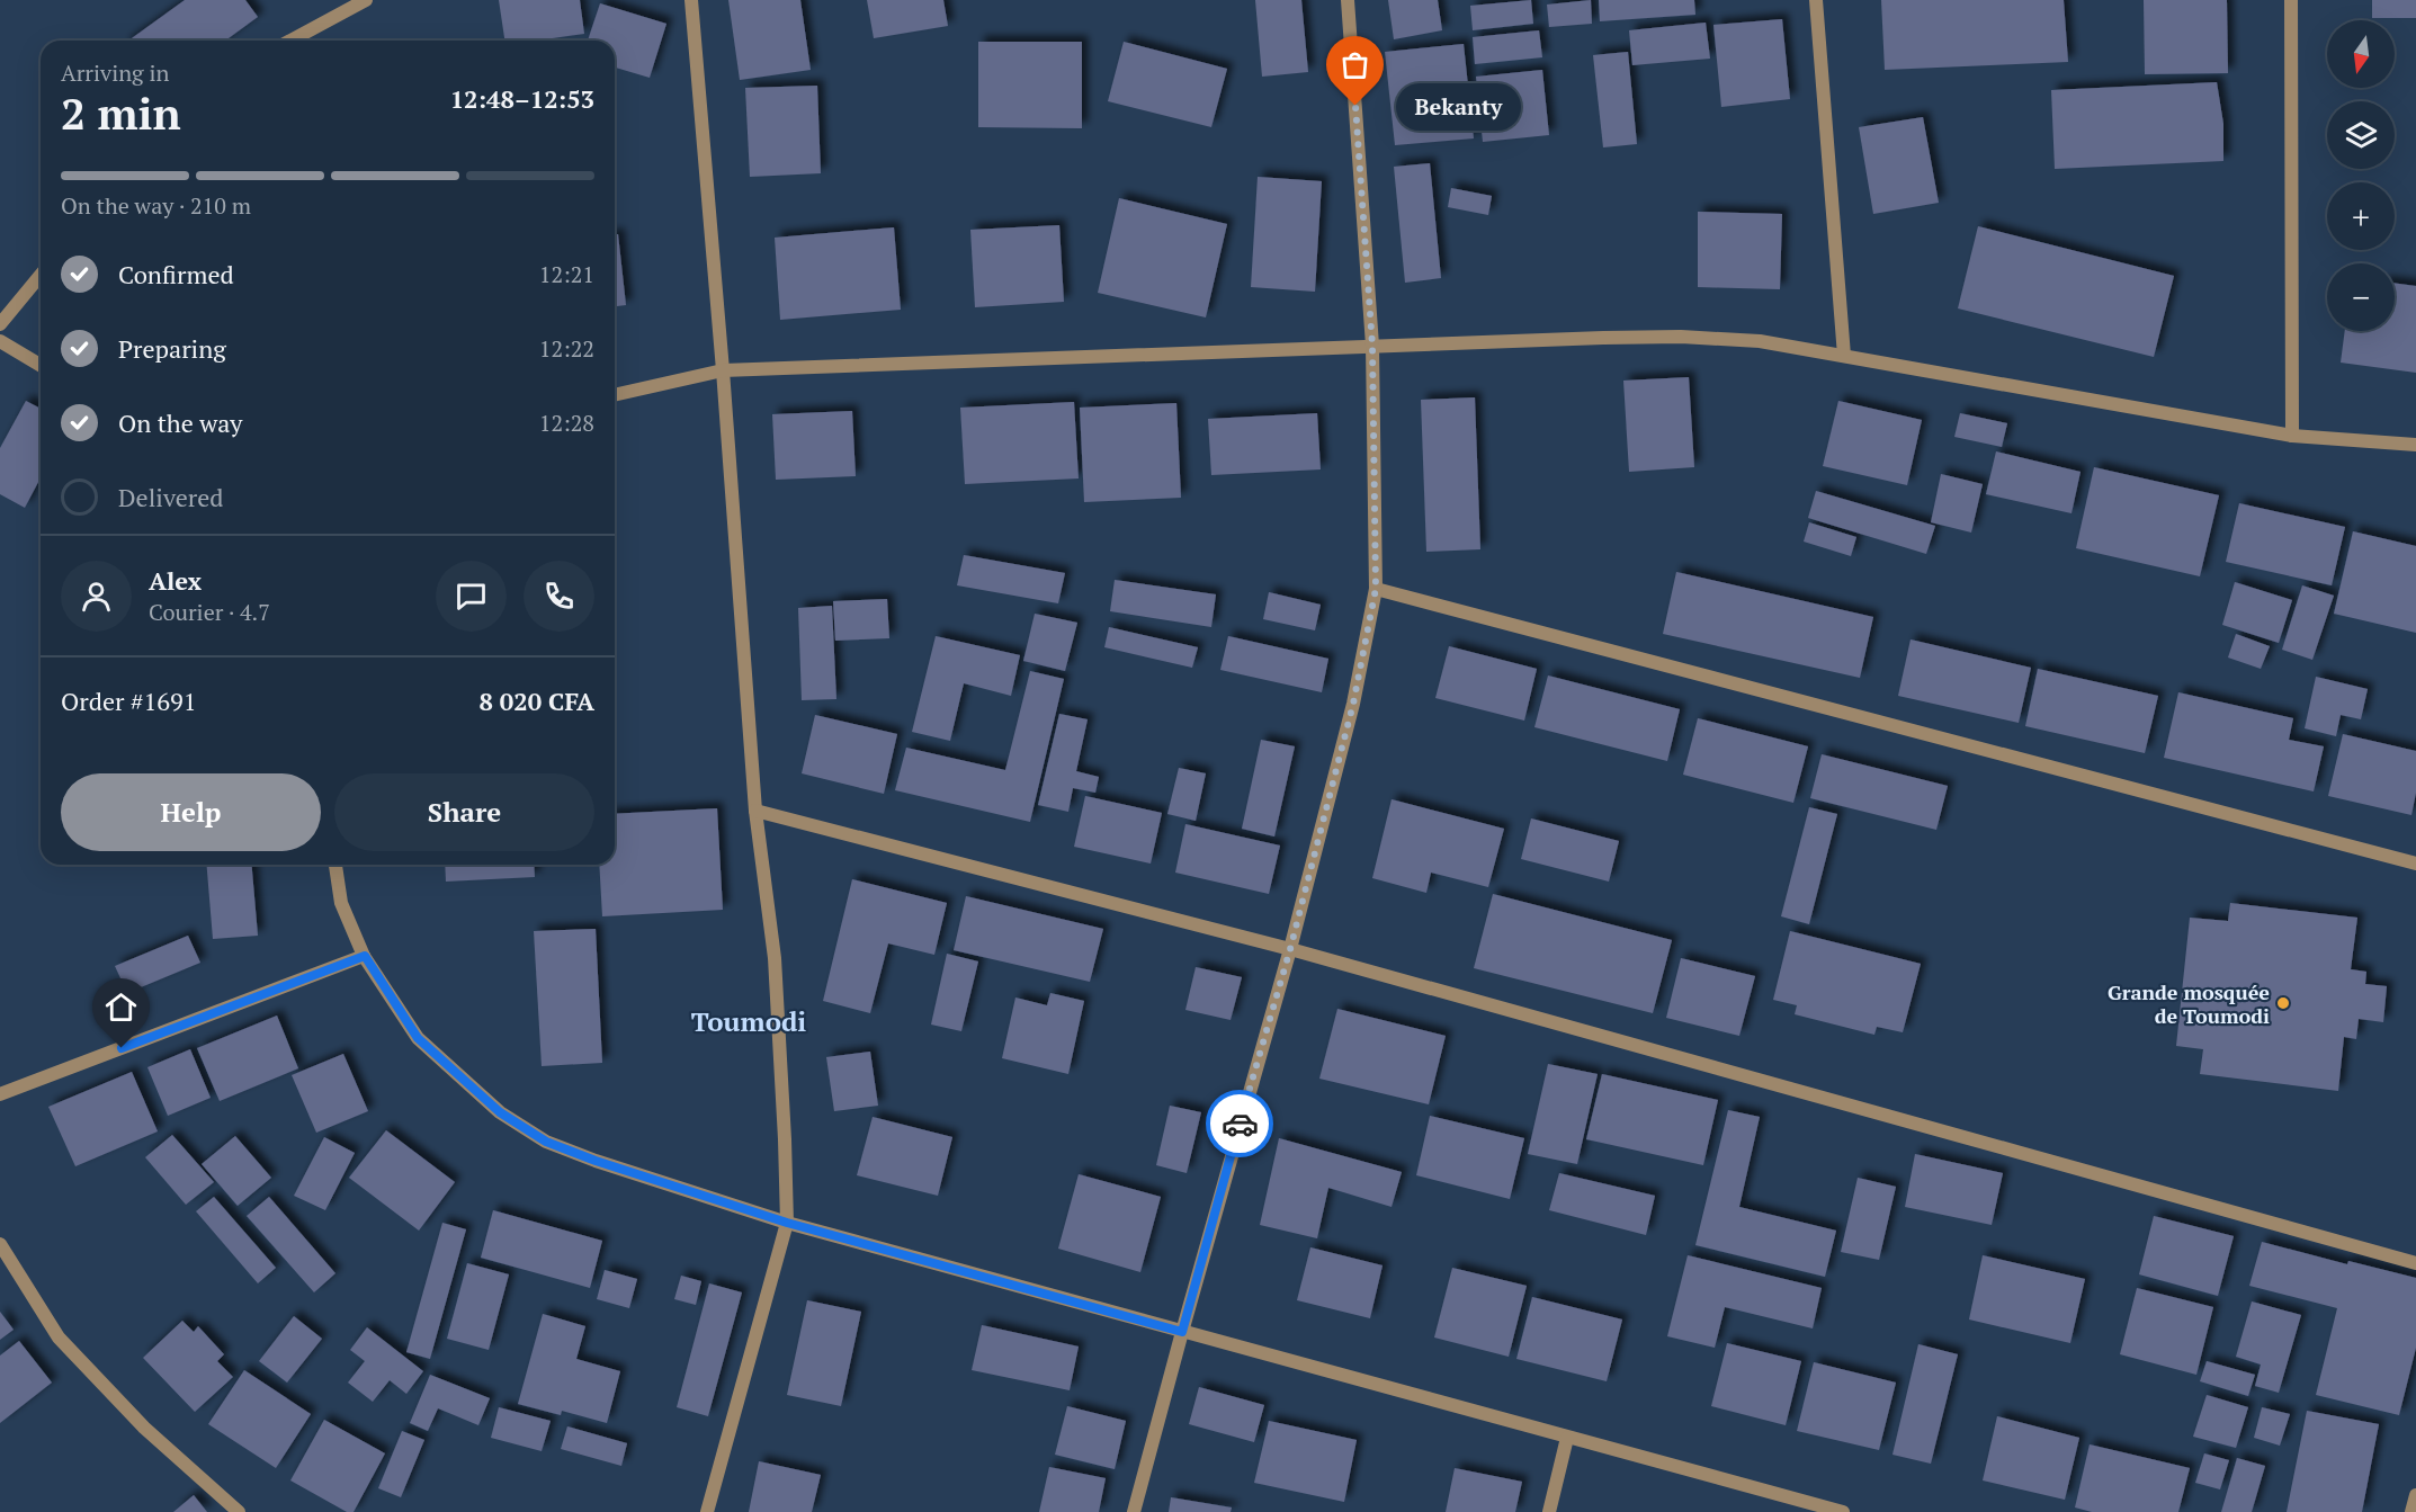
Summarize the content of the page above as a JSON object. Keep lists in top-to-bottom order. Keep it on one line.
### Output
{"districts":["Toumodi"],"places":["Bekanty","Grande mosquée de Toumodi"],"north":"bottom","page":{"map_buttons":["+","−"],"heading":["2 min","Arriving in","12:48–12:53"],"panel":["Alex","Courier · 4.7","Order #1691","8 020 CFA"],"bubble":"Bekanty","bar":"On the way · 210 m","list":[["Confirmed","12:21"],["Preparing","12:22"],["On the way","12:28"],"Delivered"],"buttons":["Help","Share"]}}
